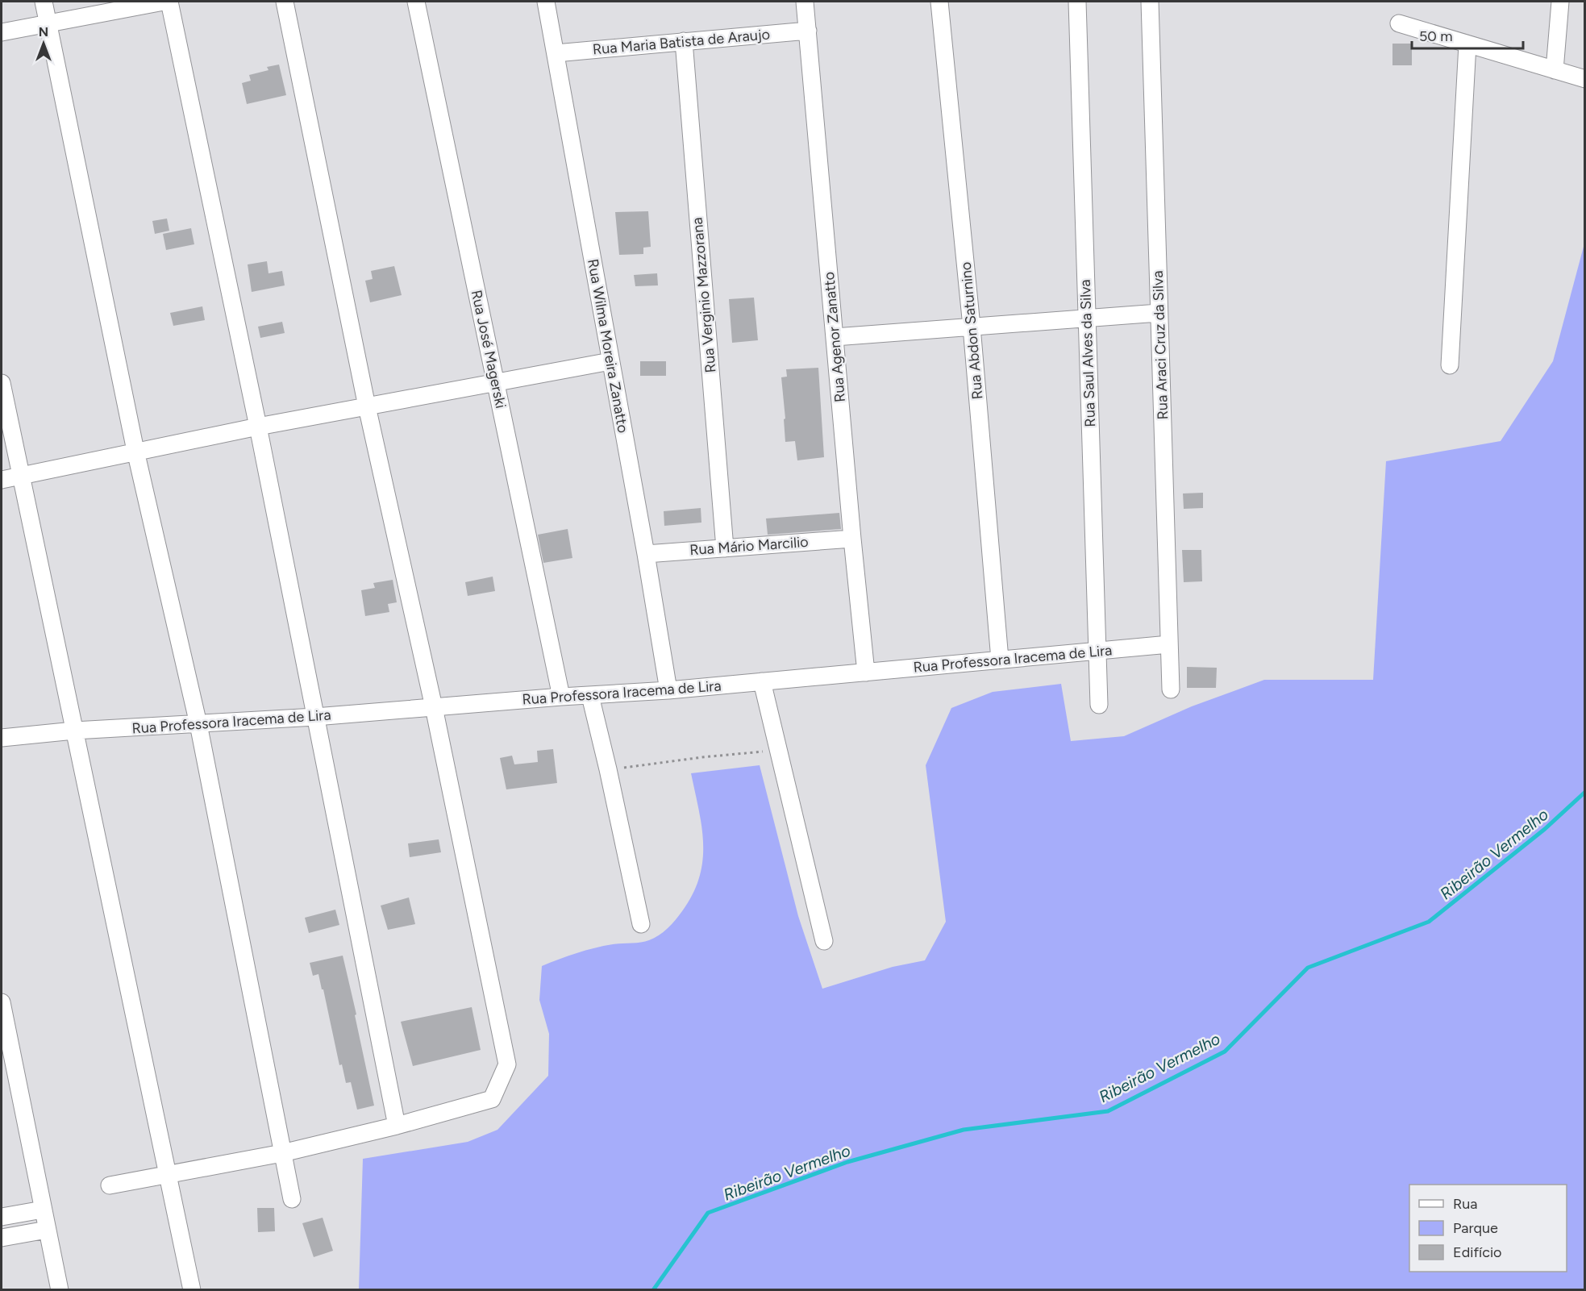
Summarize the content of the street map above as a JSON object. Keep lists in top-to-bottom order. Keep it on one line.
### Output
{"streets":{"street":["Rua Maria Batista de Araujo","Rua Verginio Mazzorana","Rua Abdon Saturnino","Rua Agenor Zanatto","Rua Araci Cruz da Silva","Rua Wilma Moreira Zanatto","Rua José Magerski","Rua Saul Alves da Silva","Rua Mário Marcilio","Rua Professora Iracema de Lira"]},"crossings":[["Rua Maria Batista de Araujo","Rua Verginio Mazzorana"],["Rua Maria Batista de Araujo","Rua Agenor Zanatto"],["Rua Maria Batista de Araujo","Rua Wilma Moreira Zanatto"],["Rua Verginio Mazzorana","Rua Mário Marcilio"],["Rua Abdon Saturnino","Rua Professora Iracema de Lira"],["Rua Agenor Zanatto","Rua Mário Marcilio"],["Rua Agenor Zanatto","Rua Professora Iracema de Lira"],["Rua Araci Cruz da Silva","Rua Professora Iracema de Lira"],["Rua Wilma Moreira Zanatto","Rua Mário Marcilio"],["Rua Wilma Moreira Zanatto","Rua Professora Iracema de Lira"],["Rua José Magerski","Rua Professora Iracema de Lira"],["Rua Saul Alves da Silva","Rua Professora Iracema de Lira"]],"water":["Ribeirão Vermelho"],"legend":["Rua","Parque","Edifício"],"scale_bar":"50 m","north":"top"}
